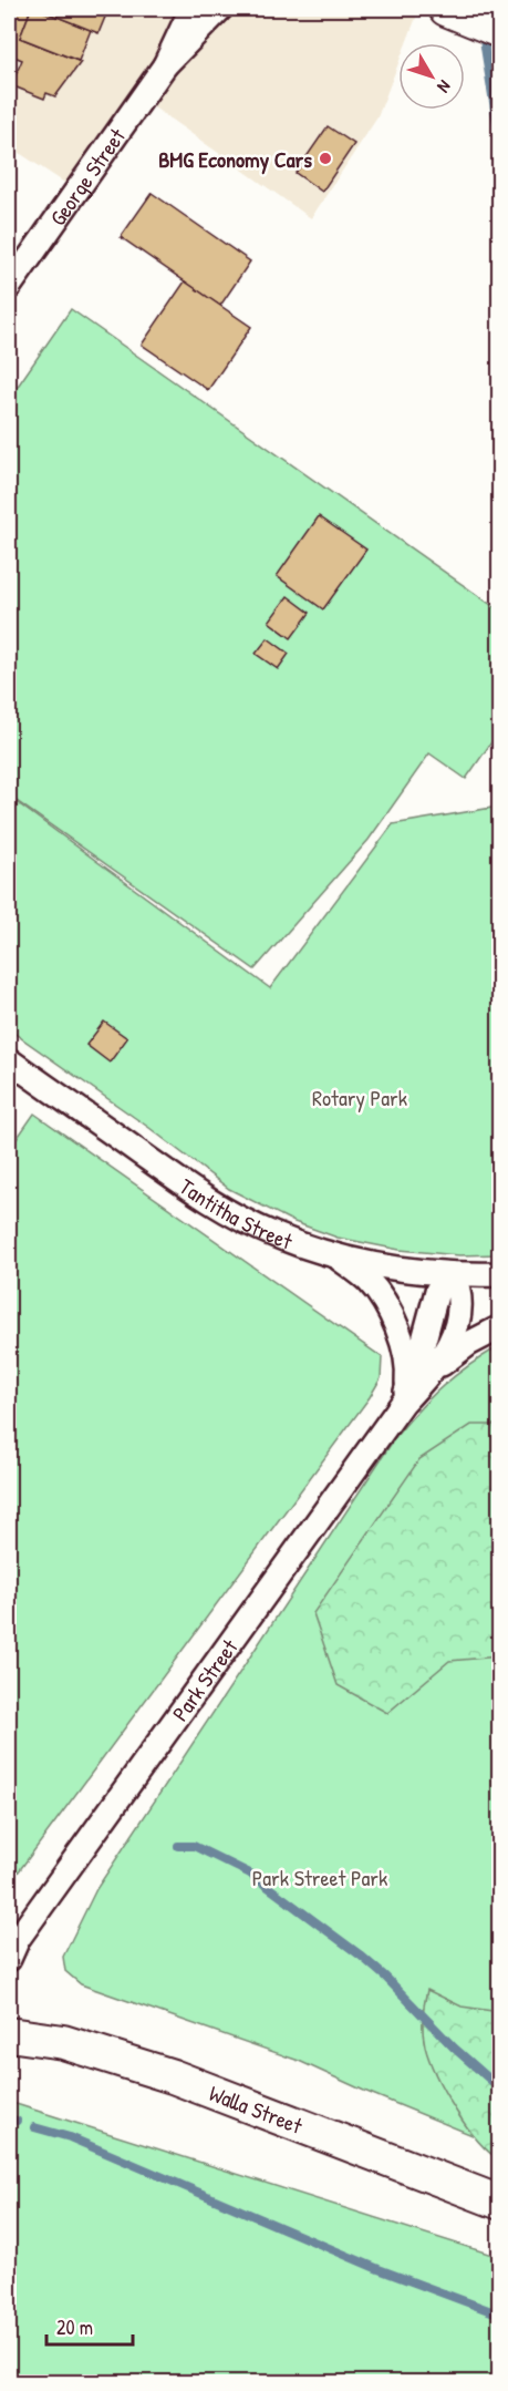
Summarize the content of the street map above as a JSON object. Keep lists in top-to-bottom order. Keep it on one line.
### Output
{"streets":{"street":["George Street","Tantitha Street","Park Street","Walla Street"]},"crossings":[["Tantitha Street","Park Street"]],"parks":["Rotary Park","Park Street Park"],"places":["BMG Economy Cars"],"scale_bar":"20 m","north":"bottom right"}
